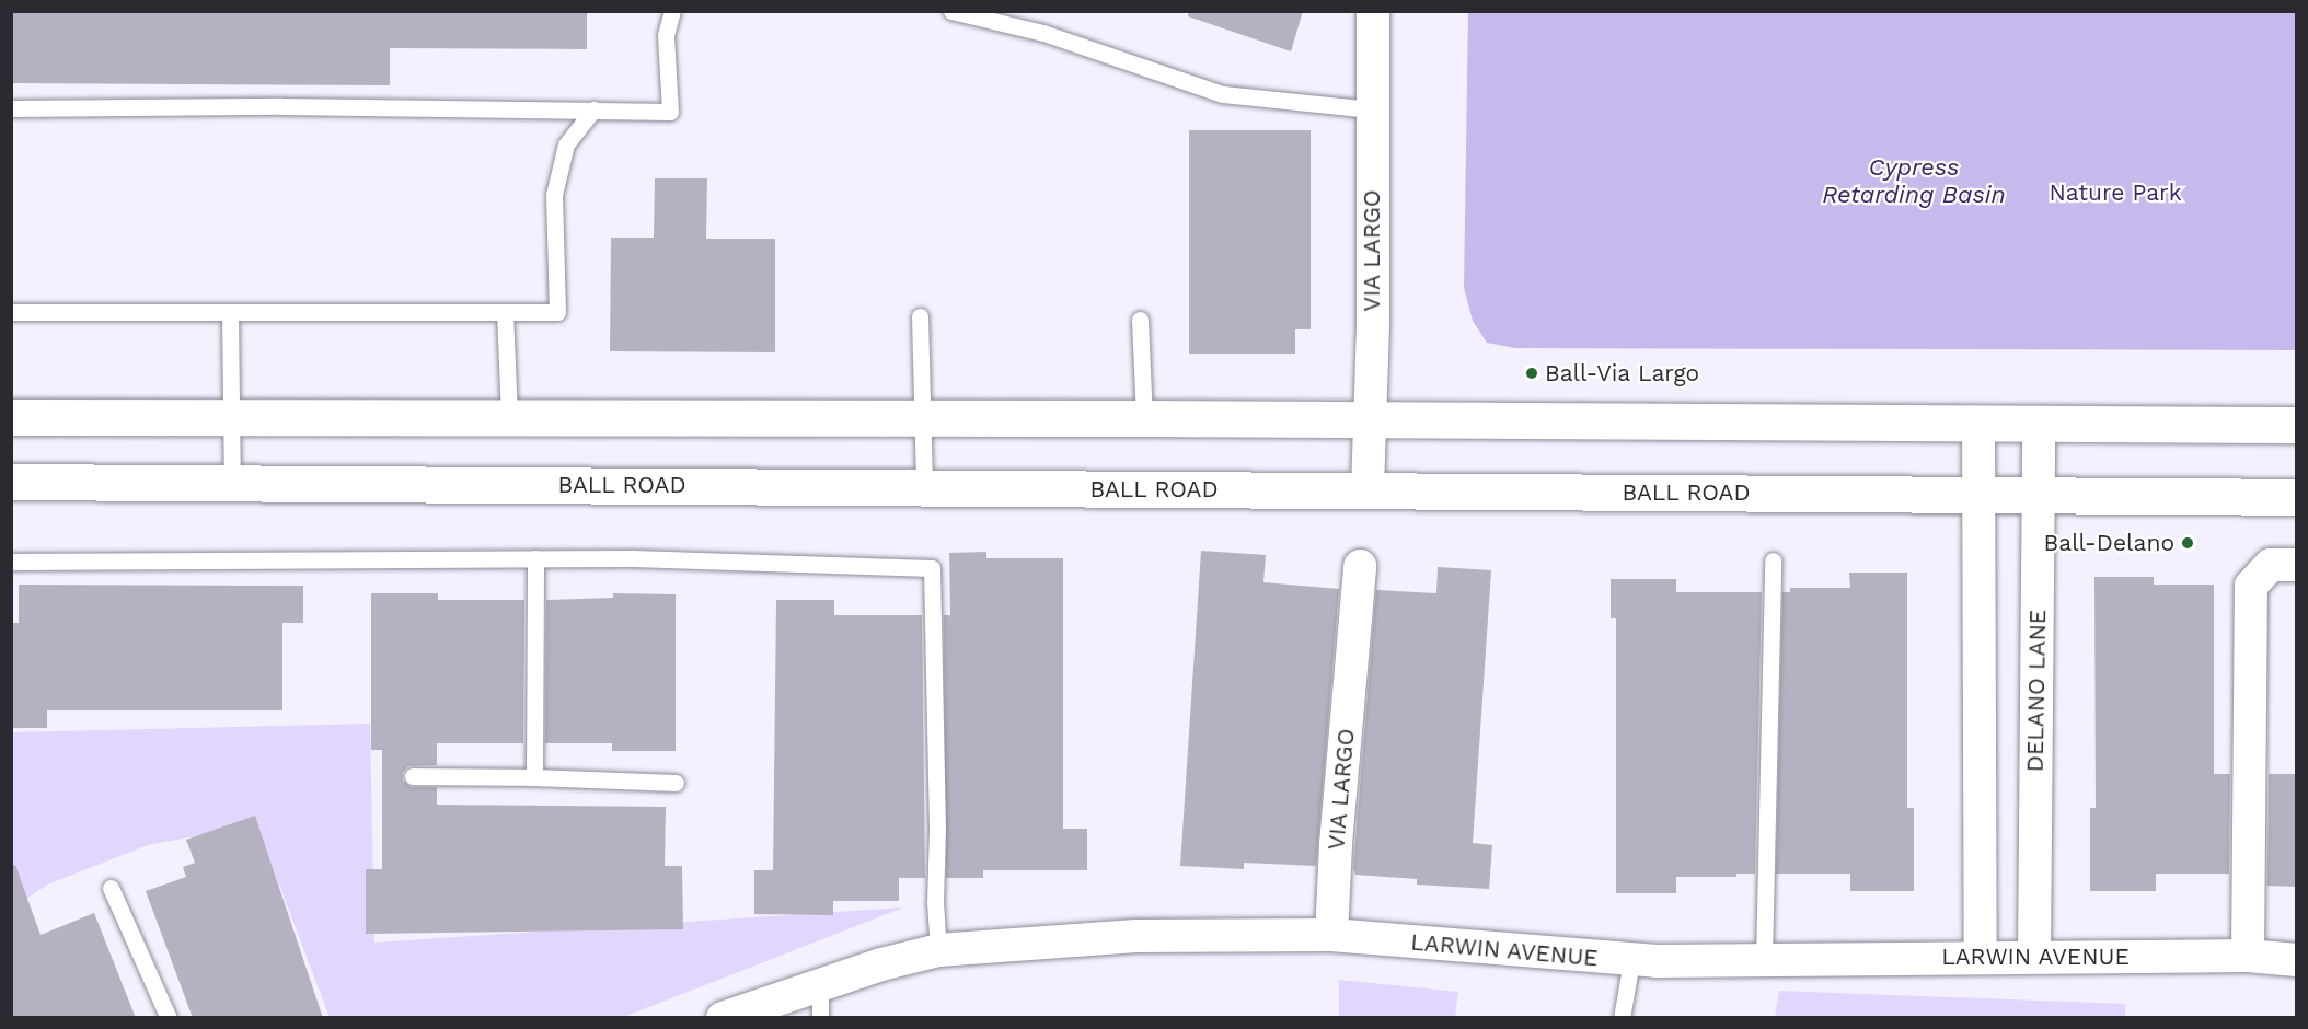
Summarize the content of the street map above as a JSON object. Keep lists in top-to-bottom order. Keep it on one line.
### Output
{"streets":{"main road":["BALL ROAD"],"street":["VIA LARGO","DELANO LANE","LARWIN AVENUE"]},"crossings":[["VIA LARGO","BALL ROAD"],["VIA LARGO","LARWIN AVENUE"],["BALL ROAD","DELANO LANE"],["DELANO LANE","LARWIN AVENUE"]],"water":["Cypress Retarding Basin"],"parks":["Nature Park"],"places":["Ball-Via Largo","Ball-Delano"]}
